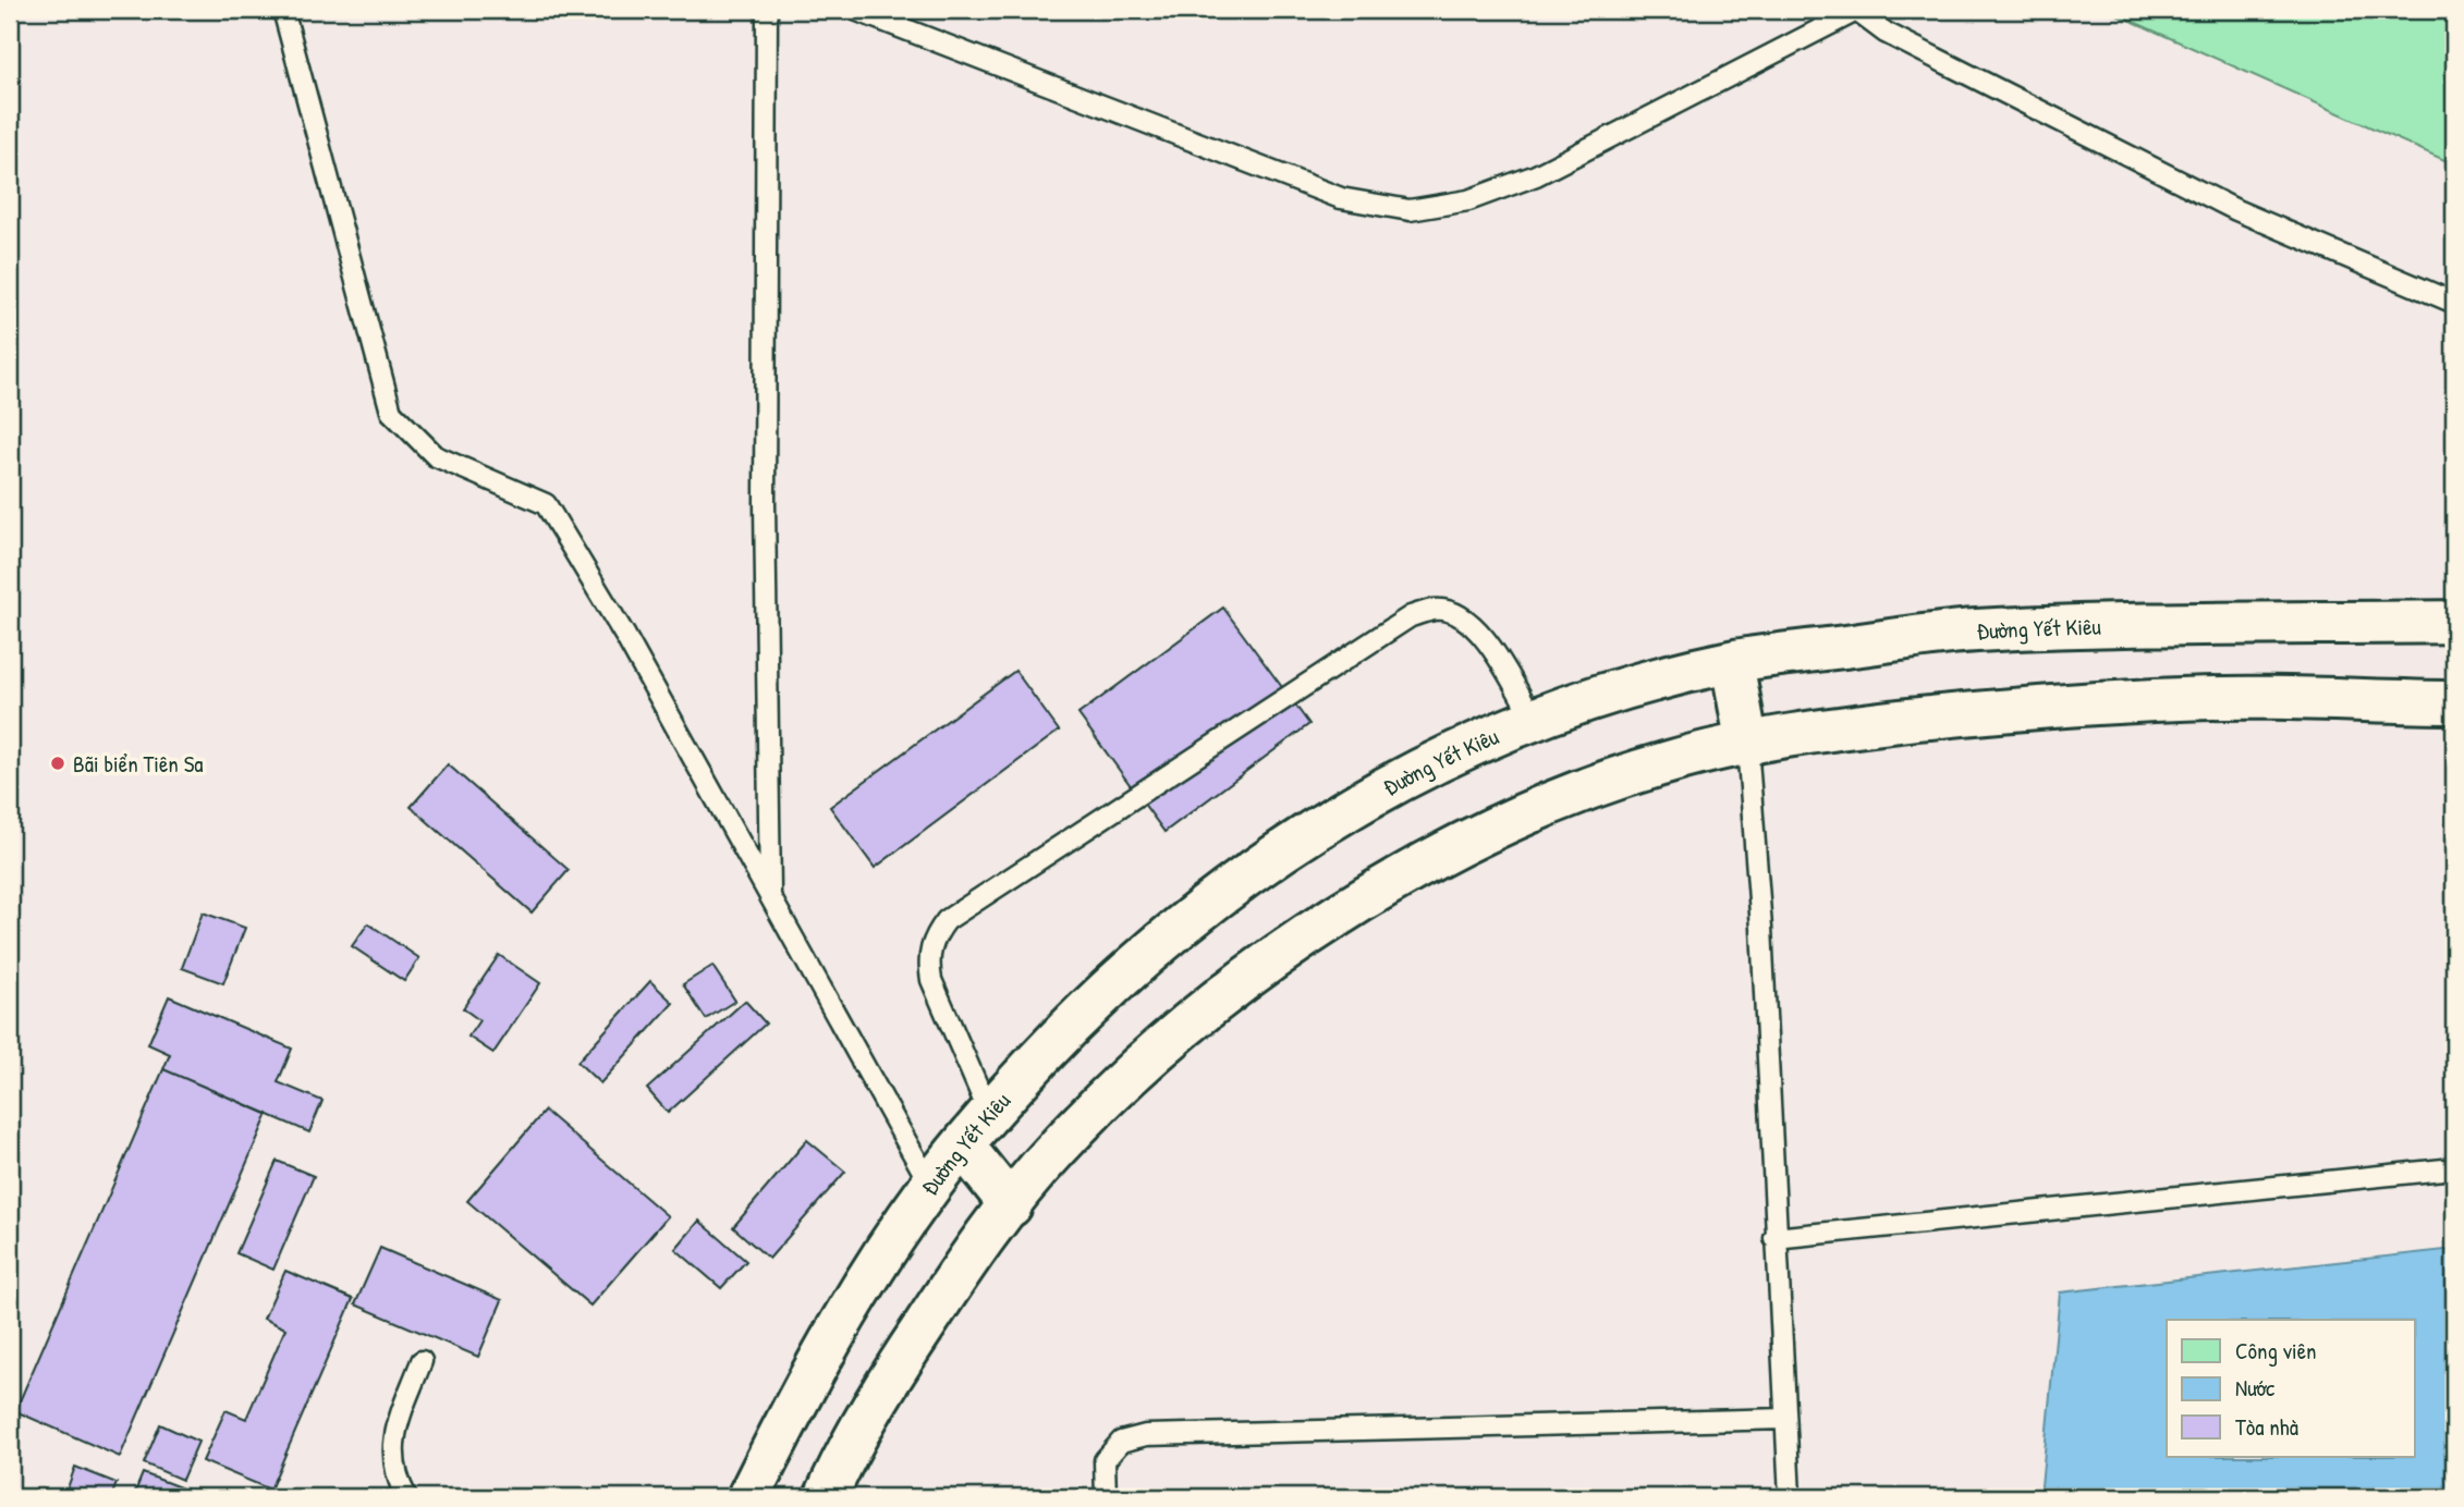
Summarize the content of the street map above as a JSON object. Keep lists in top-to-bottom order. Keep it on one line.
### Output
{"streets":{"highway":["Đường Yết Kiêu"]},"places":["Bãi biển Tiên Sa"],"legend":["Công viên","Nước","Tòa nhà"]}
